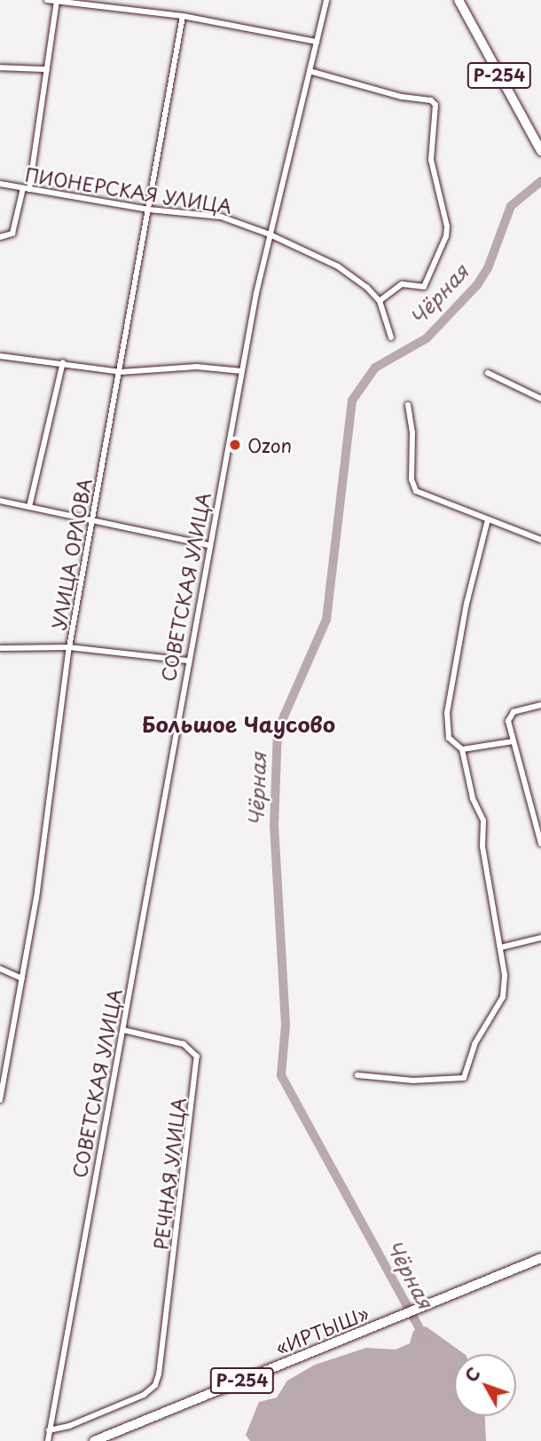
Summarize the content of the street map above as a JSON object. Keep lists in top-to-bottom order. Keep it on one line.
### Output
{"streets":{"highway":["Р-254","«ИРТЫШ»"],"street":["ПИОНЕРСКАЯ УЛИЦА","УЛИЦА ОРЛОВА","СОВЕТСКАЯ УЛИЦА","РЕЧНАЯ УЛИЦА"]},"crossings":[["ПИОНЕРСКАЯ УЛИЦА","УЛИЦА ОРЛОВА"],["ПИОНЕРСКАЯ УЛИЦА","СОВЕТСКАЯ УЛИЦА"],["СОВЕТСКАЯ УЛИЦА","РЕЧНАЯ УЛИЦА"]],"districts":["Большое Чаусово"],"water":["Чёрная"],"places":["Ozon"],"north":"top left"}
